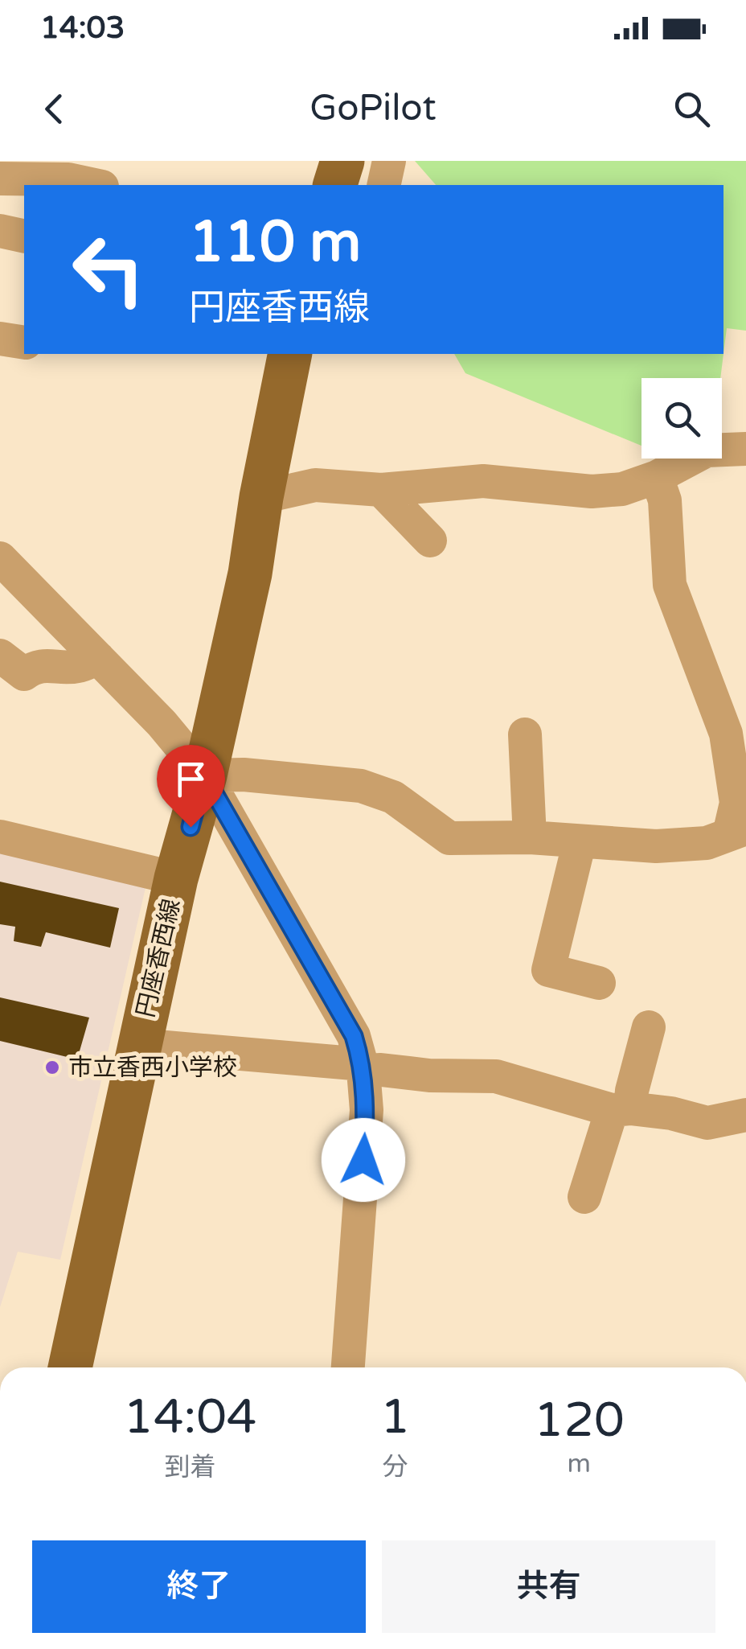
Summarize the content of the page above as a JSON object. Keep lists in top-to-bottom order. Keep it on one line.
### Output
{"streets":{"main road":["円座香西線"]},"places":["市立香西小学校"],"page":{"status":"14:03","header":"GoPilot","turn":["110 m","円座香西線"],"eta":["14:04","到着","1","分","120","m"],"buttons":["終了","共有"]}}
